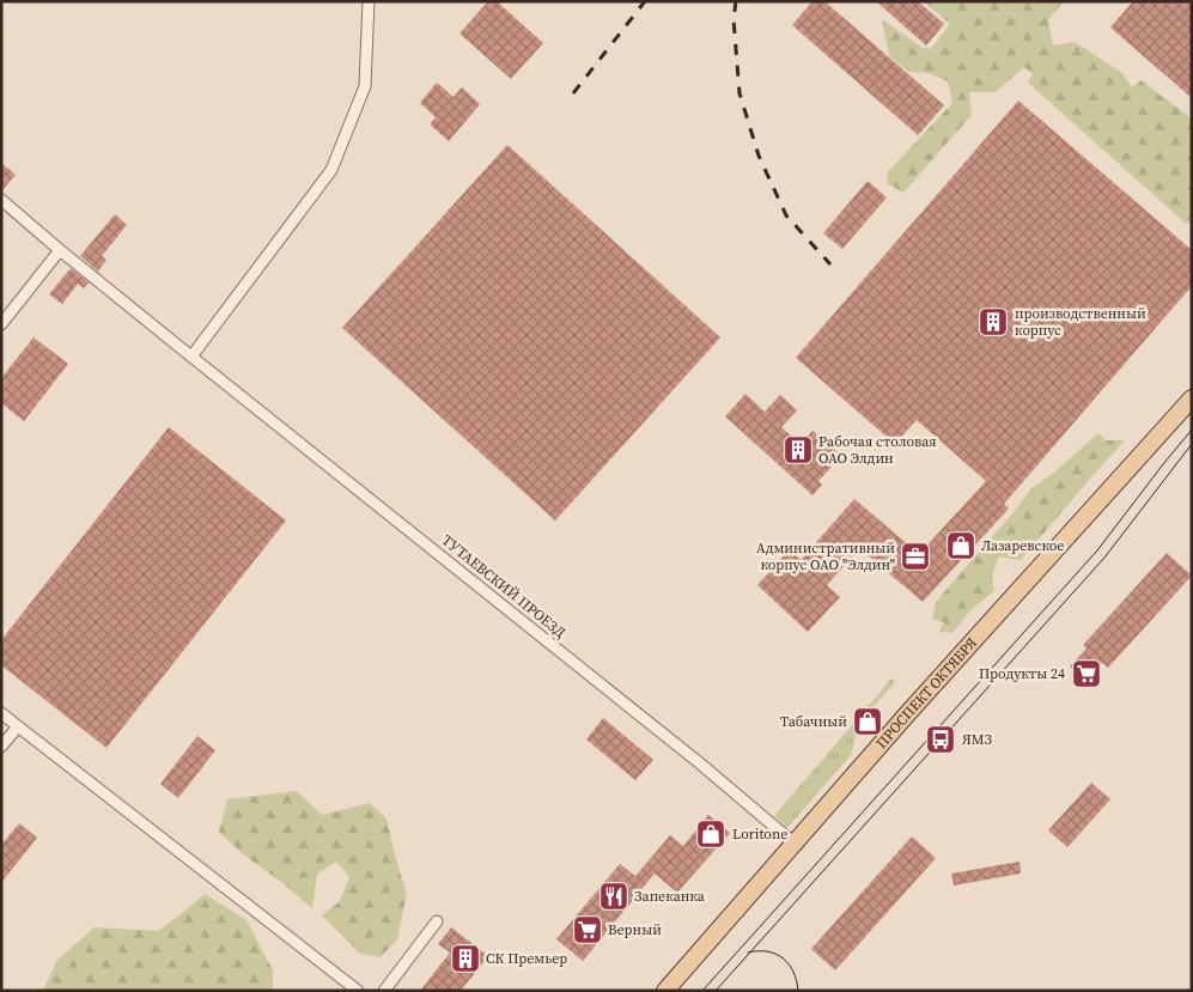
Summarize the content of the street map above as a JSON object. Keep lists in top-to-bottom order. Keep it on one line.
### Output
{"streets":{"main road":["ПРОСПЕКТ ОКТЯБРЯ"],"street":["ТУТАЕВСКИЙ ПРОЕЗД"]},"crossings":[["ТУТАЕВСКИЙ ПРОЕЗД","ПРОСПЕКТ ОКТЯБРЯ"]],"places":{"building":["производственный корпус","Рабочая столовая ОАО Элдин","СК Премьер"],"shop":["Лазаревское","Табачный","Loritone"],"office":["Административный корпус ОАО \"Элдин\""],"supermarket":["Продукты 24","Верный"],"bus stop":["ЯМЗ"],"restaurant":["Запеканка"]}}
